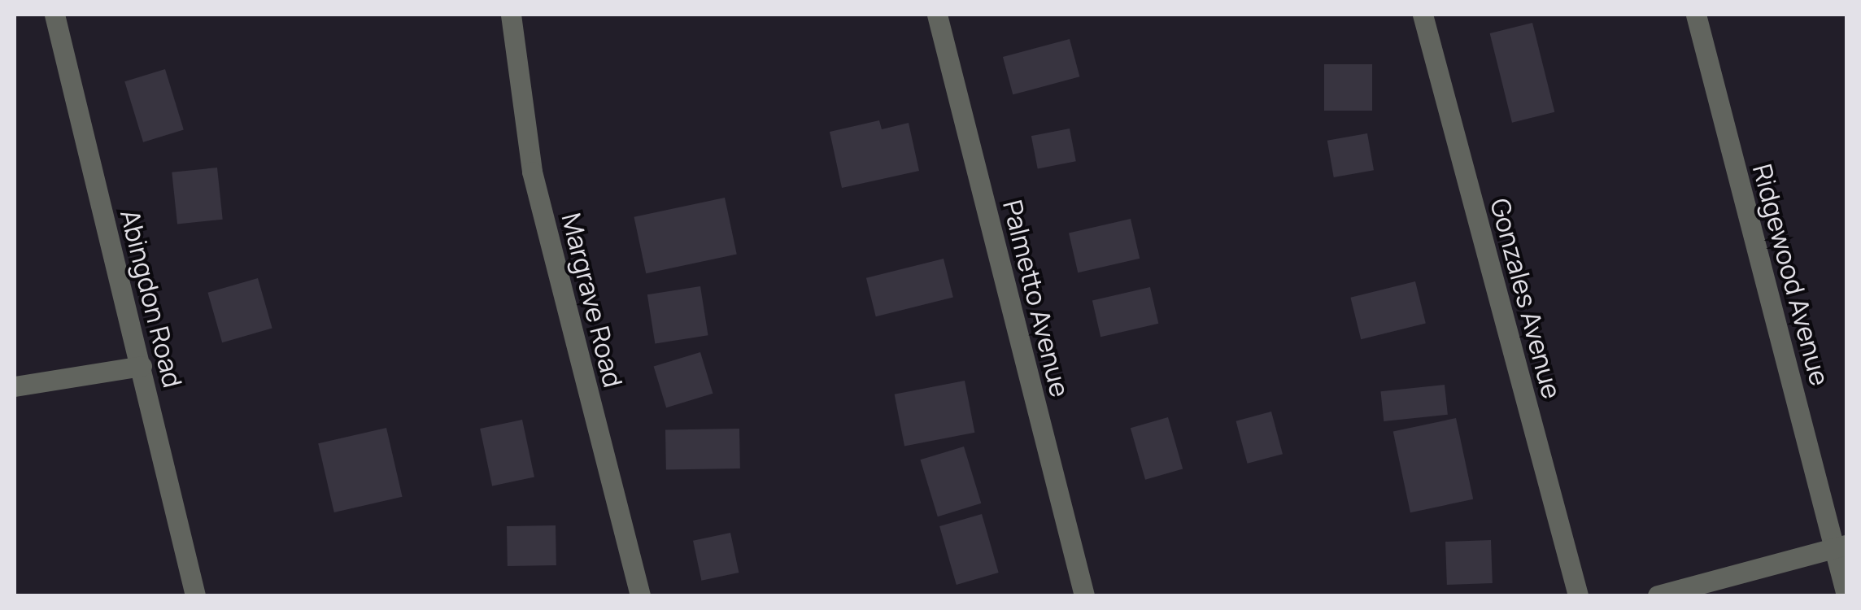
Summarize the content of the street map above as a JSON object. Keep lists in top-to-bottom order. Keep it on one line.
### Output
{"streets":{"street":["Ridgewood Avenue","Abingdon Road","Palmetto Avenue","Gonzales Avenue","Margrave Road"]}}
